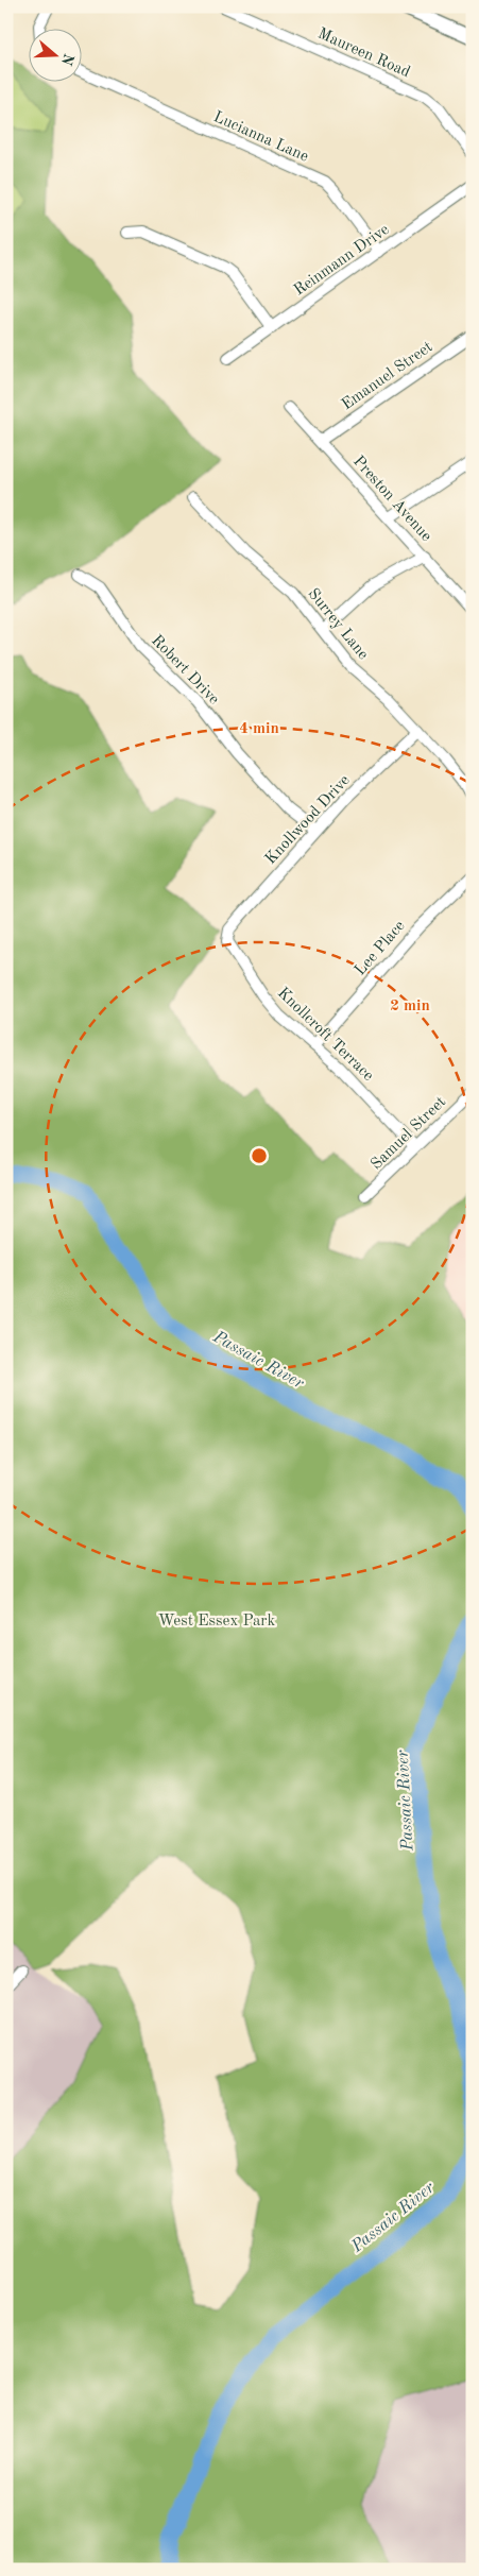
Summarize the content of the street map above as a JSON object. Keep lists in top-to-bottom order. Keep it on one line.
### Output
{"streets":{"street":["Maureen Road","Lucianna Lane","Reinmann Drive","Emanuel Street","Preston Avenue","Surrey Lane","Robert Drive","Knollwood Drive","Lee Place","Knollcroft Terrace","Samuel Street"]},"crossings":[["Lucianna Lane","Reinmann Drive"],["Emanuel Street","Preston Avenue"],["Surrey Lane","Knollwood Drive"],["Robert Drive","Knollwood Drive"],["Knollwood Drive","Knollcroft Terrace"],["Lee Place","Knollcroft Terrace"],["Knollcroft Terrace","Samuel Street"]],"water":["Passaic River"],"parks":["West Essex Park"],"north":"right","rings":["4 min","2 min"]}
